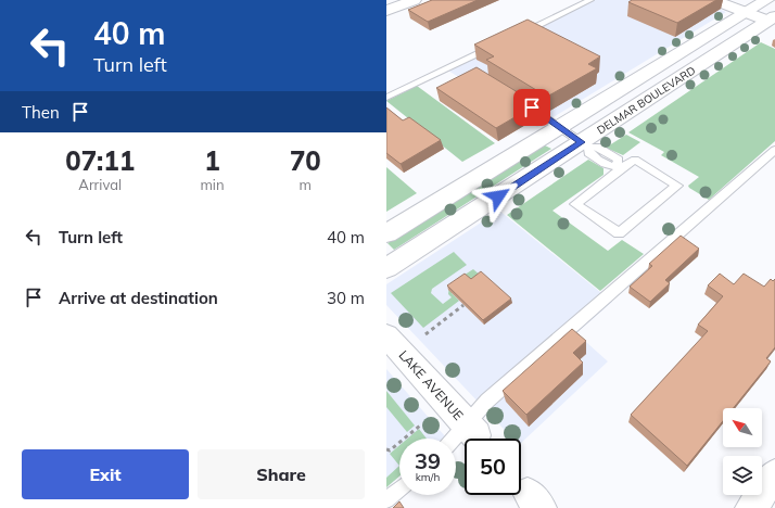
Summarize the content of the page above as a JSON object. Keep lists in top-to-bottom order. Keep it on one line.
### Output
{"streets":{"main road":["DELMAR BOULEVARD"],"street":["LAKE AVENUE"]},"north":"top left","page":{"turn":["40 m","Turn left"],"then":"Then","eta":["07:11","Arrival","1","min","70","m"],"list":[{"name":"Turn left","value":"40 m"},{"name":"Arrive at destination","value":"30 m"}],"speed":"39 km/h","limit":"50","buttons":["Exit","Share"]}}
